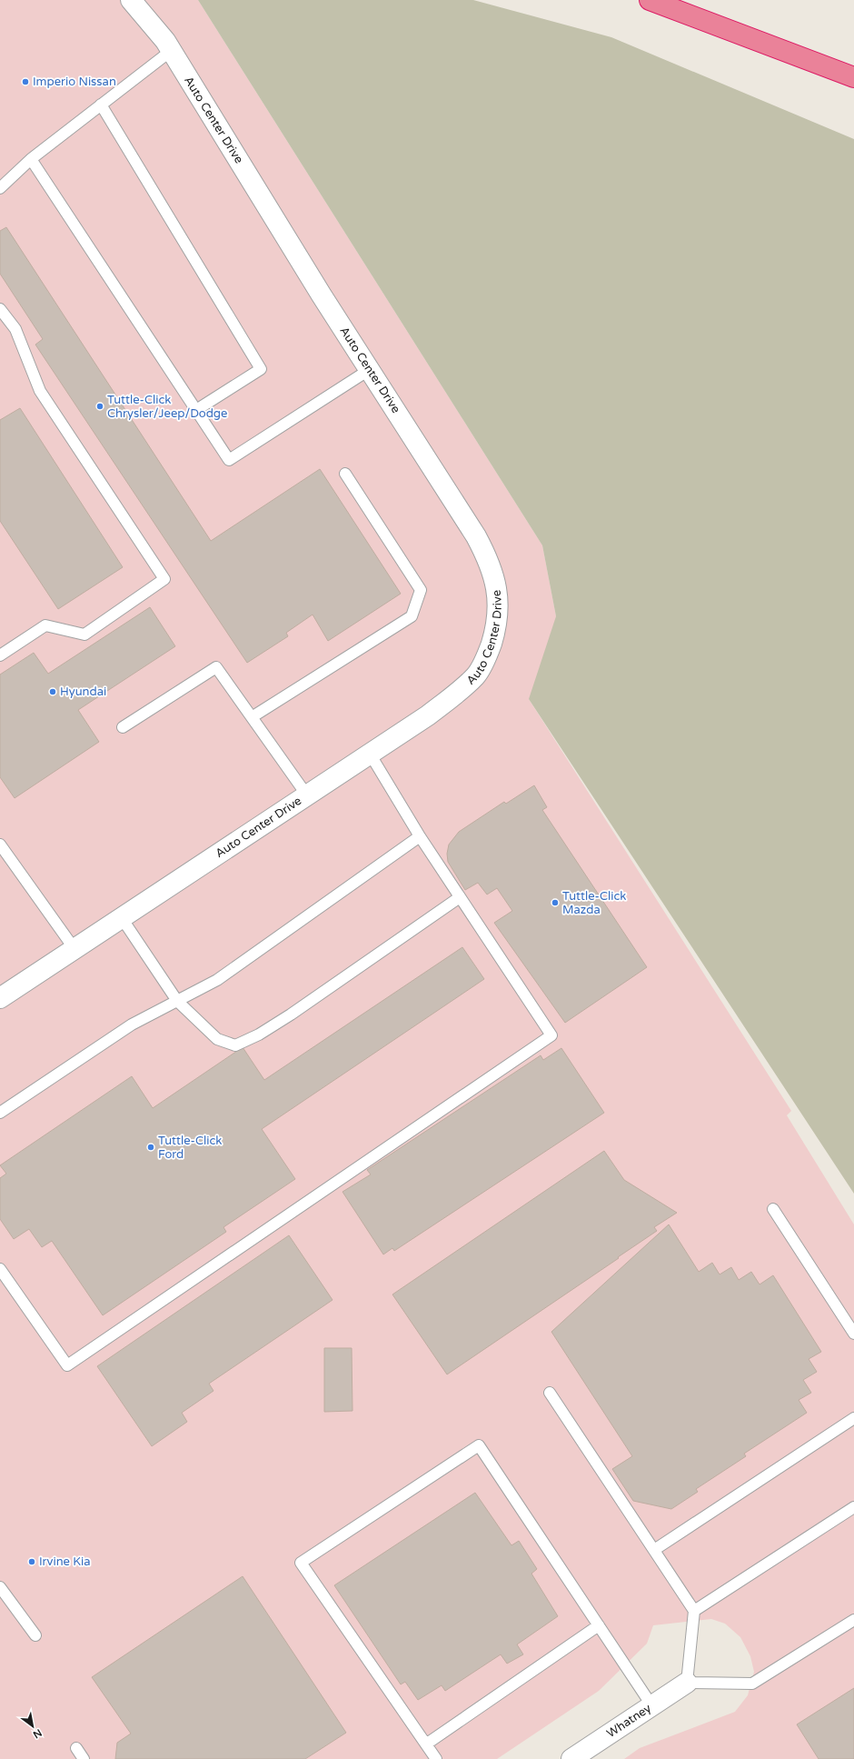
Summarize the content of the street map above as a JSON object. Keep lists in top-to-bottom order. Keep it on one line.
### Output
{"streets":{"street":["Auto Center Drive","Whatney"]},"places":["Imperio Nissan","Tuttle-Click Chrysler/Jeep/Dodge","Hyundai","Tuttle-Click Mazda","Tuttle-Click Ford","Irvine Kia"],"north":"bottom right"}
